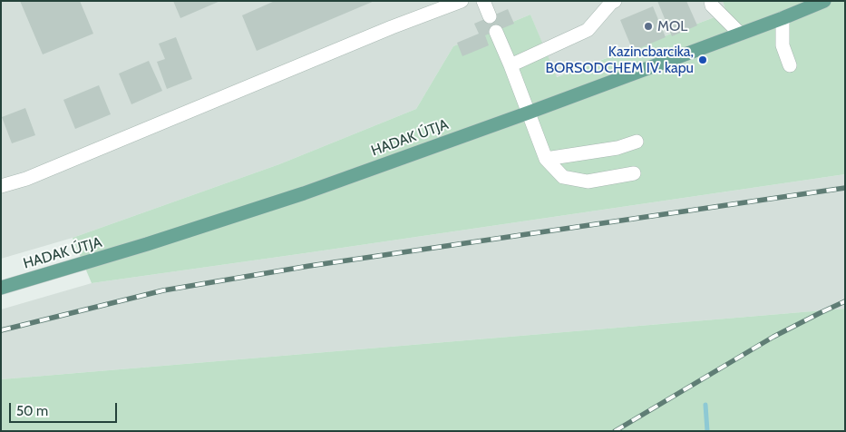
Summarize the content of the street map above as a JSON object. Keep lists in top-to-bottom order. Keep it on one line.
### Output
{"streets":{"main road":["HADAK ÚTJA"]},"places":["MOL","Kazincbarcika, BORSODCHEM IV. kapu"],"scale_bar":"50 m"}
